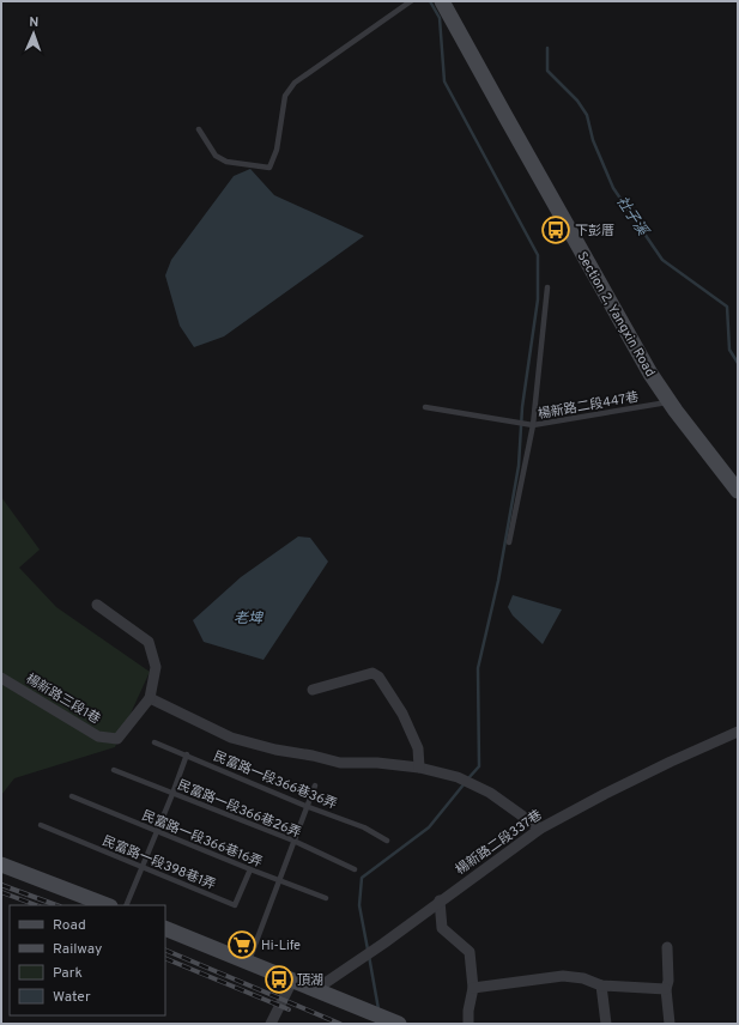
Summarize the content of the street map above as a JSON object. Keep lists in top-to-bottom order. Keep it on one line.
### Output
{"streets":{"main road":["Section 2, Yangxin Road"],"street":["楊新路三段1巷","楊新路二段337巷"],"lane":["楊新路二段447巷","民富路一段366巷36弄","民富路一段366巷26弄","民富路一段366巷16弄","民富路一段398巷1弄"]},"crossings":[["Section 2, Yangxin Road","楊新路二段447巷"],["民富路一段366巷16弄","民富路一段398巷1弄"]],"water":["社子溪","老埤"],"places":{"bus stop":["下彭厝","頂湖"],"supermarket":["Hi-Life"]},"legend":["Road","Railway","Park","Water"],"north":"top"}
